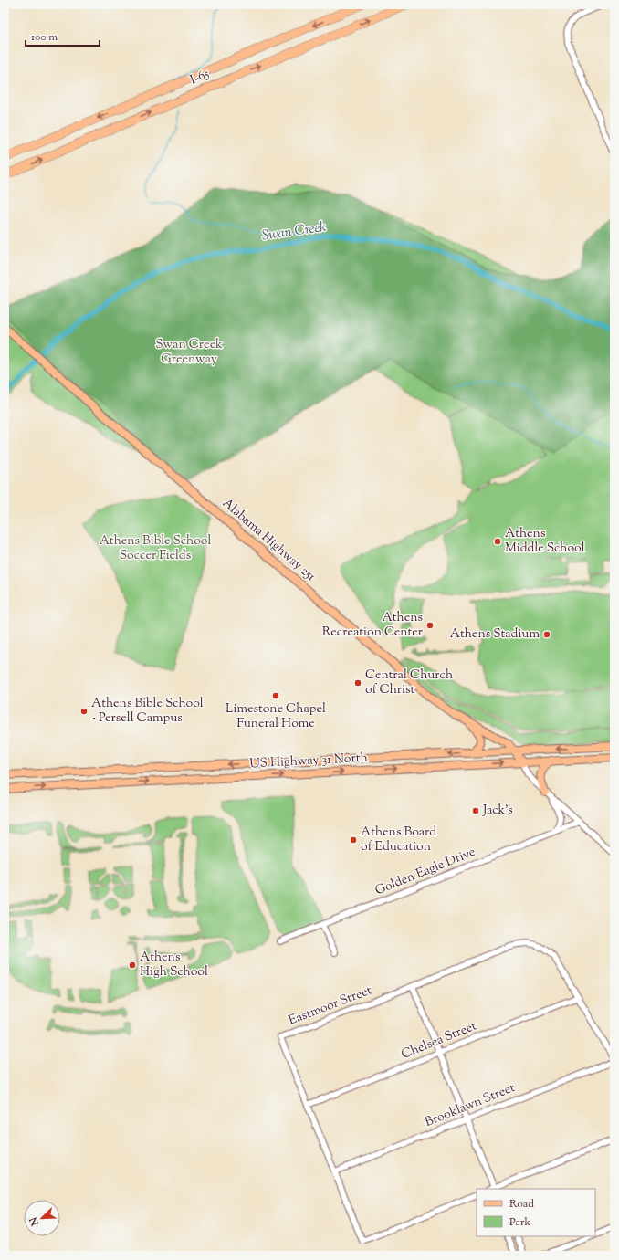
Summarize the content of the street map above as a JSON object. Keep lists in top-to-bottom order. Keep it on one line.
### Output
{"streets":{"highway":["I-65"],"main road":["Alabama Highway 251","US Highway 31 North"],"street":["Golden Eagle Drive","Eastmoor Street","Chelsea Street","Brooklawn Street"]},"crossings":[["Alabama Highway 251","US Highway 31 North"],["Eastmoor Street","Chelsea Street"],["Eastmoor Street","Brooklawn Street"]],"water":["Swan Creek"],"parks":["Swan Creek Greenway","Athens Bible School Soccer Fields"],"places":["Athens Middle School","Athens Recreation Center","Athens Stadium","Central Church of Christ","Limestone Chapel Funeral Home","Athens Bible School - Persell Campus","Jack's","Athens Board of Education","Athens High School"],"legend":["Road","Park"],"scale_bar":"100 m","north":"bottom left"}
